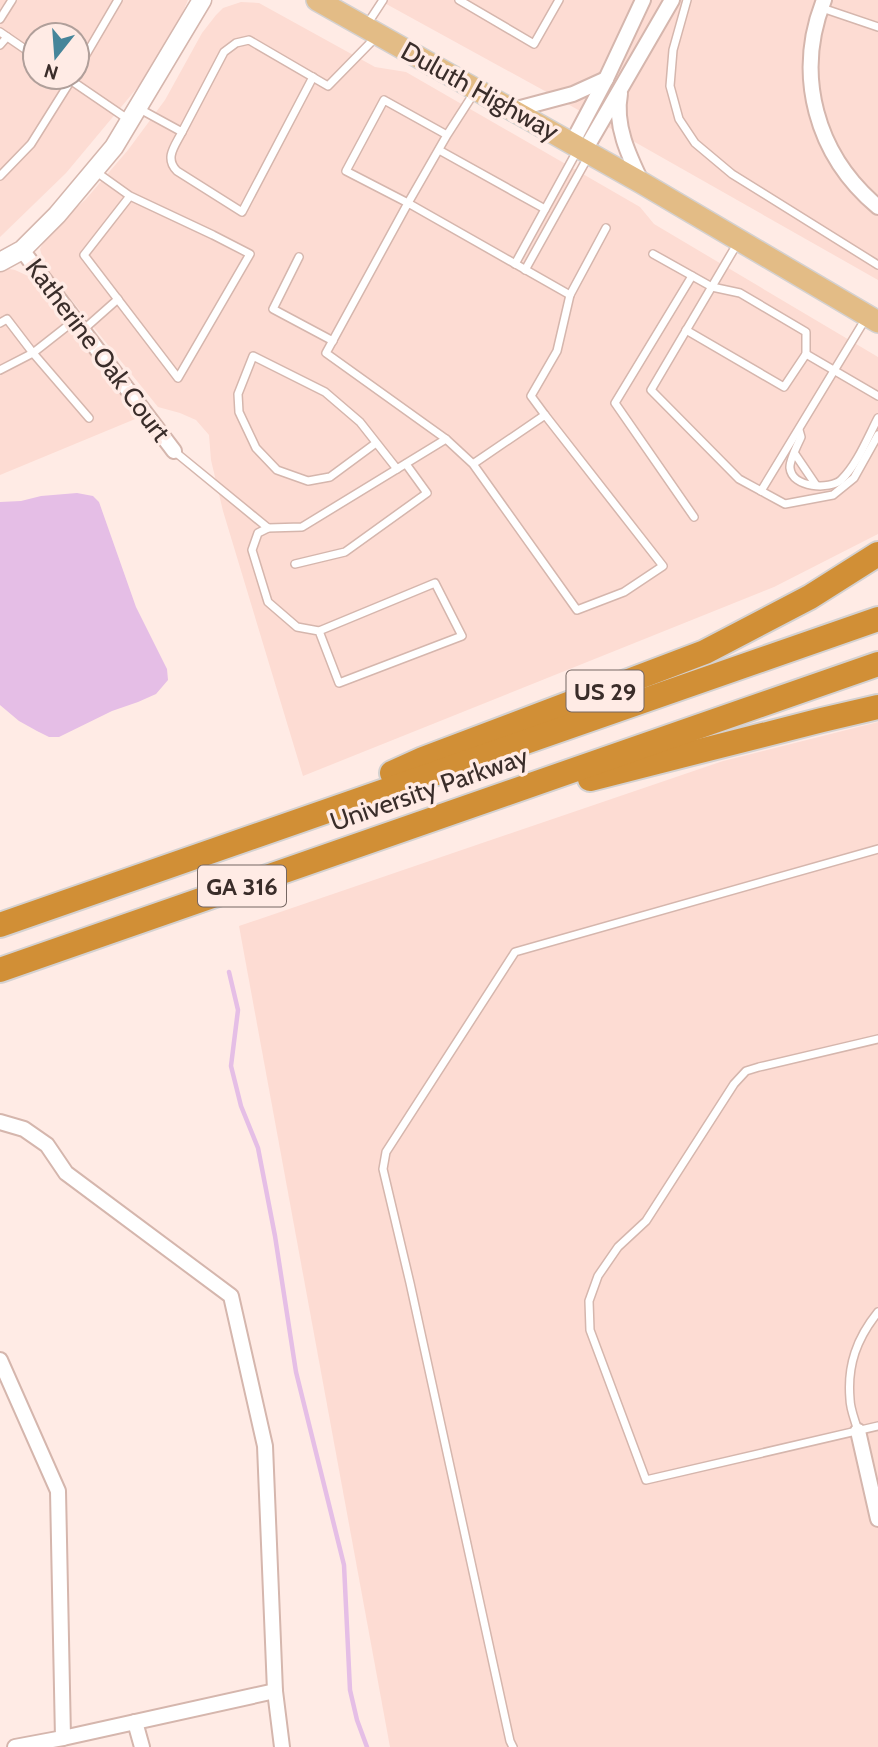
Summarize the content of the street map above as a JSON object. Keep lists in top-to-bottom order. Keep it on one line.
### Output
{"streets":{"highway":["US 29","University Parkway","GA 316"],"main road":["Duluth Highway"],"street":["Katherine Oak Court"]},"crossings":[["US 29","University Parkway"]],"north":"bottom"}
